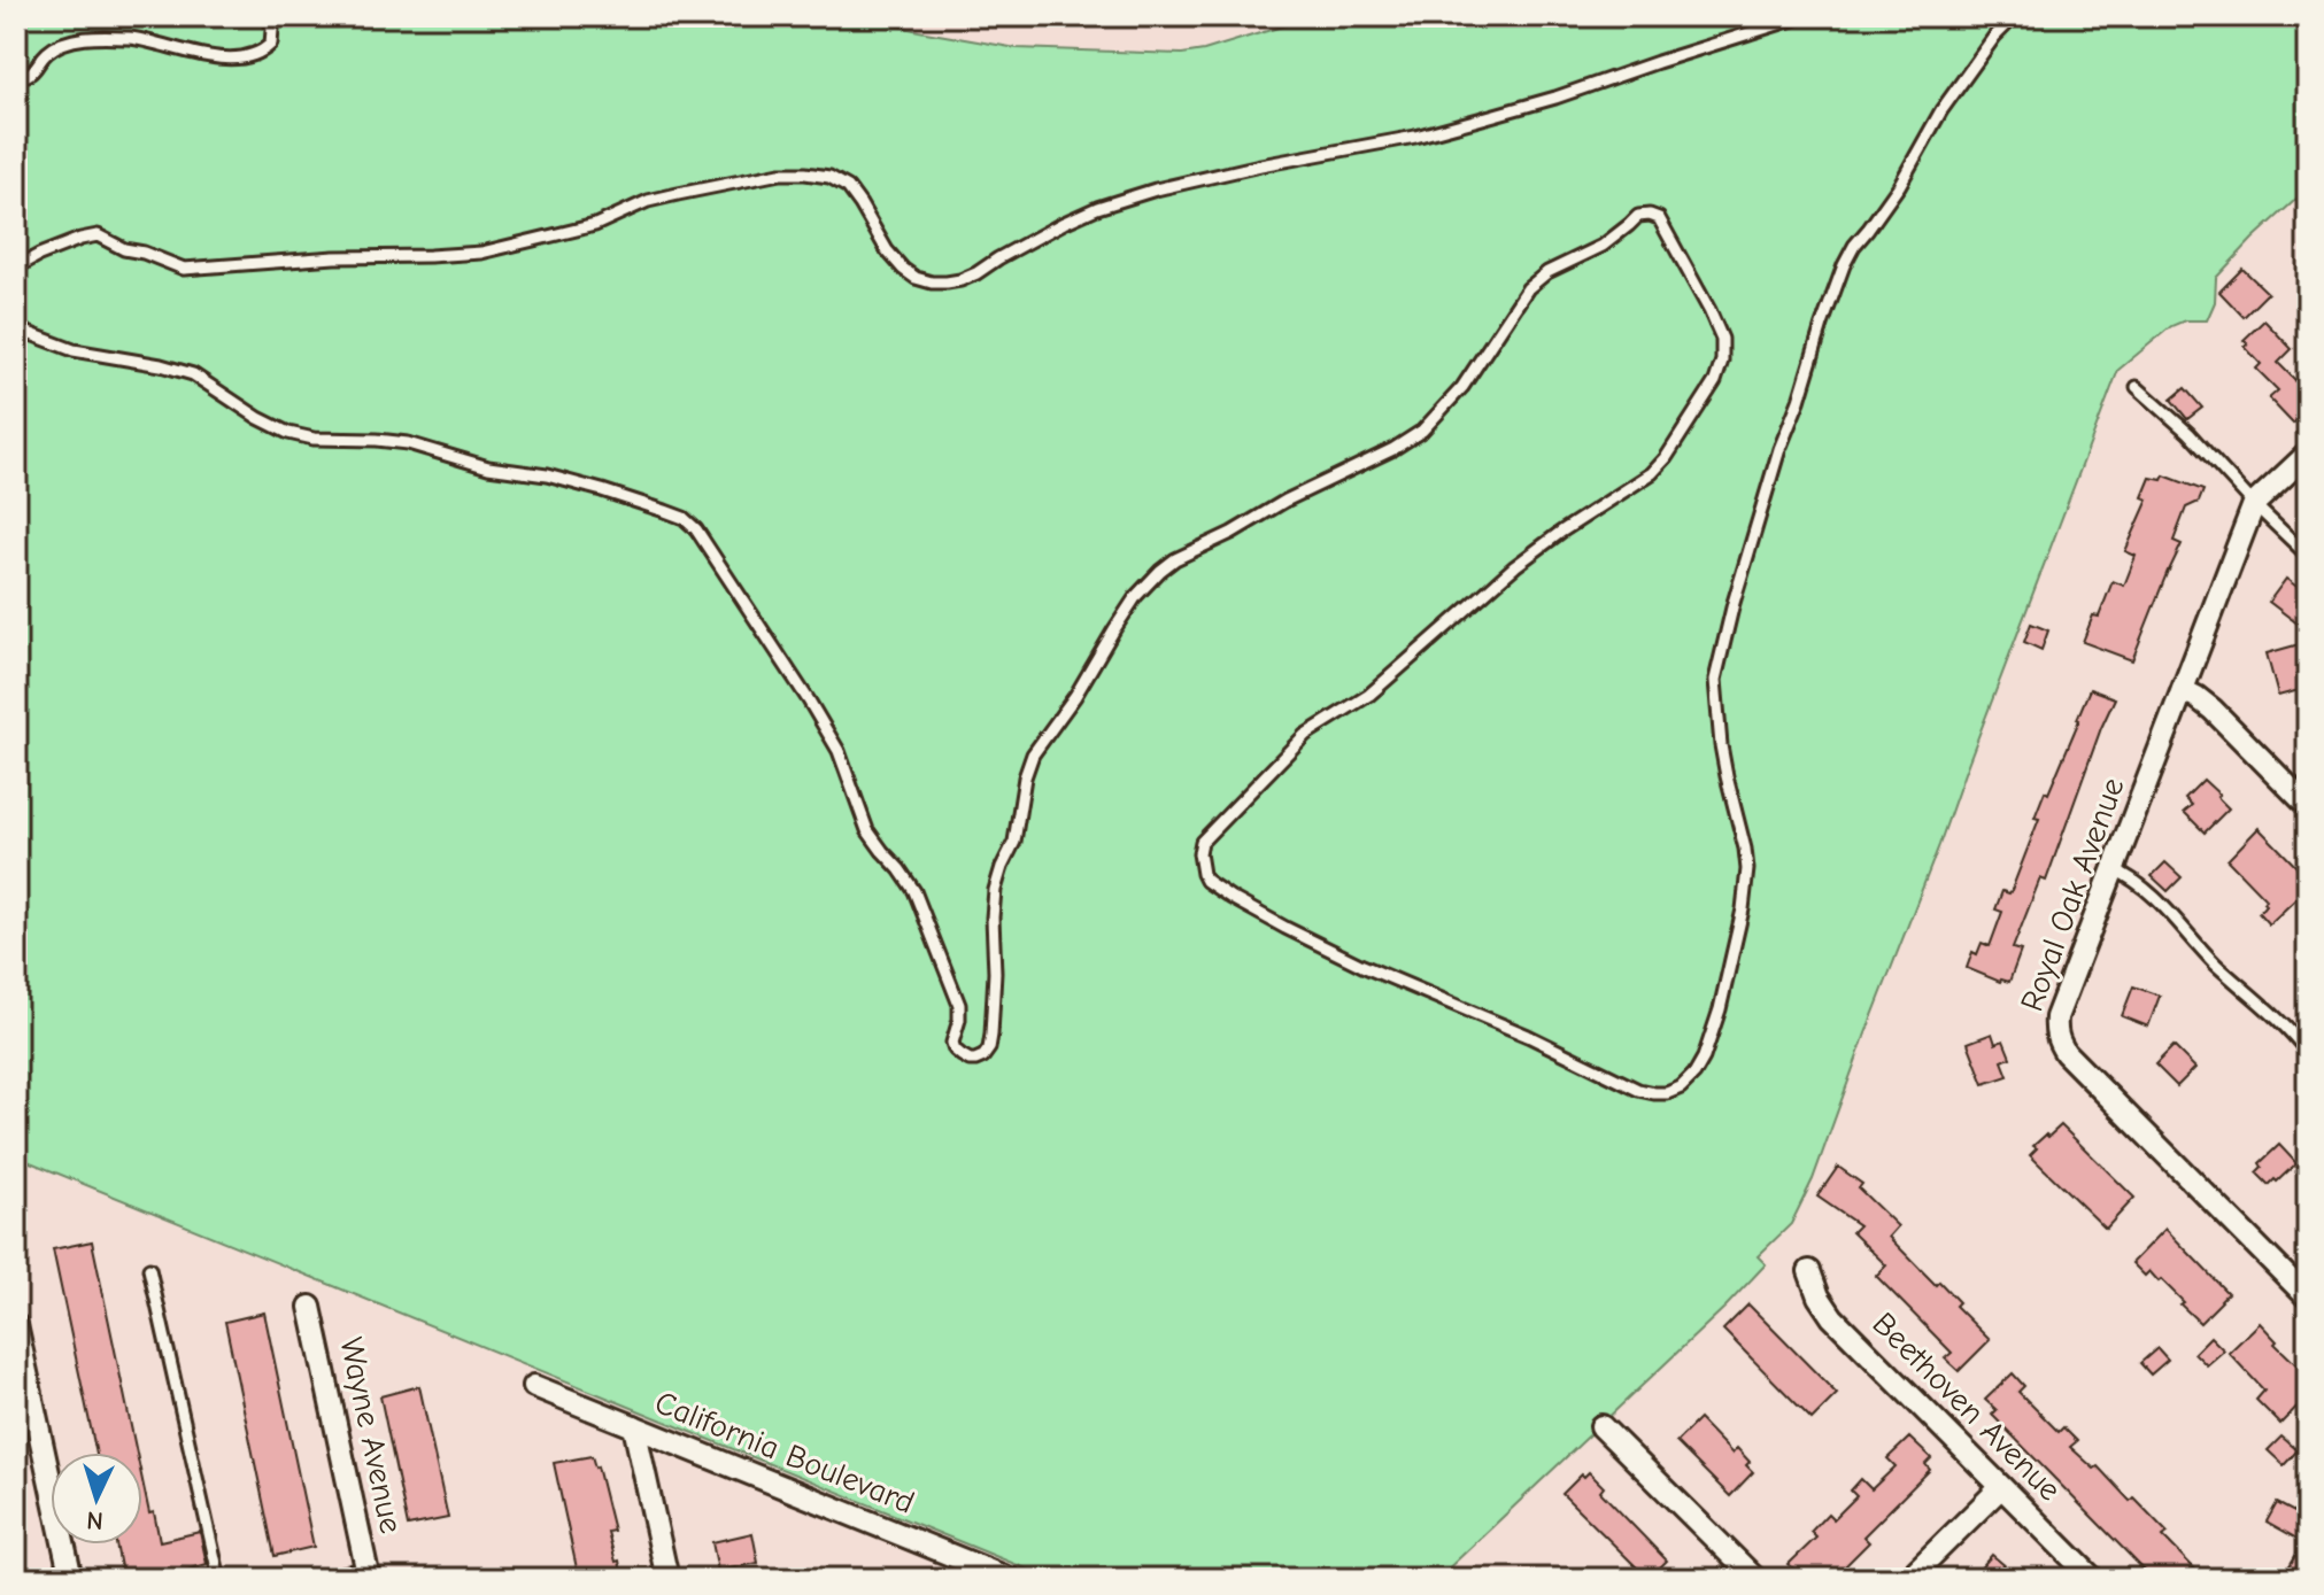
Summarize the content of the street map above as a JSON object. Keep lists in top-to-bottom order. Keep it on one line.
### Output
{"streets":{"street":["Royal Oak Avenue","Beethoven Avenue","Wayne Avenue","California Boulevard"]},"north":"bottom"}
